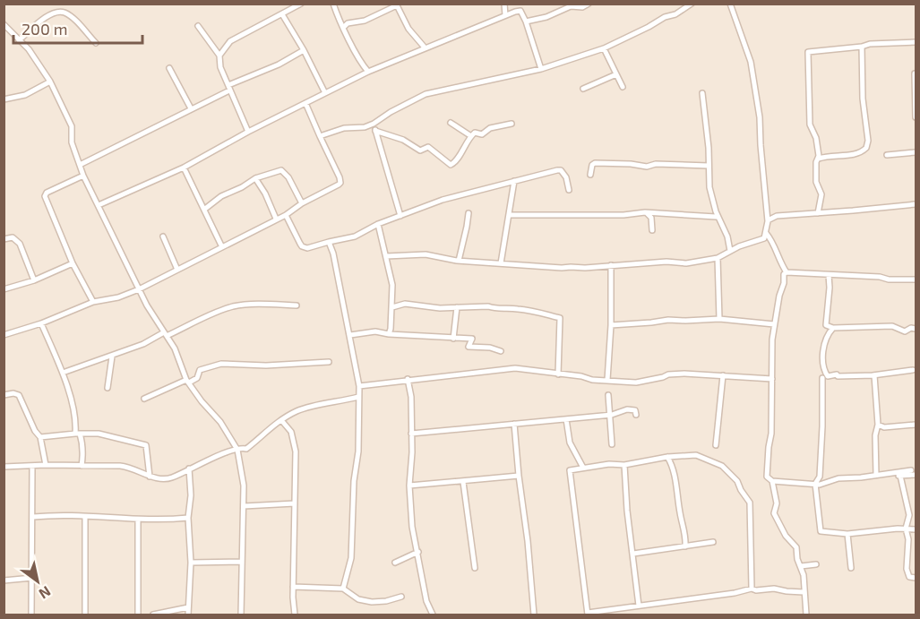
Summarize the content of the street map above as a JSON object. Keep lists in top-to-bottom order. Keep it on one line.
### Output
{"scale_bar":"200 m","north":"bottom right"}
